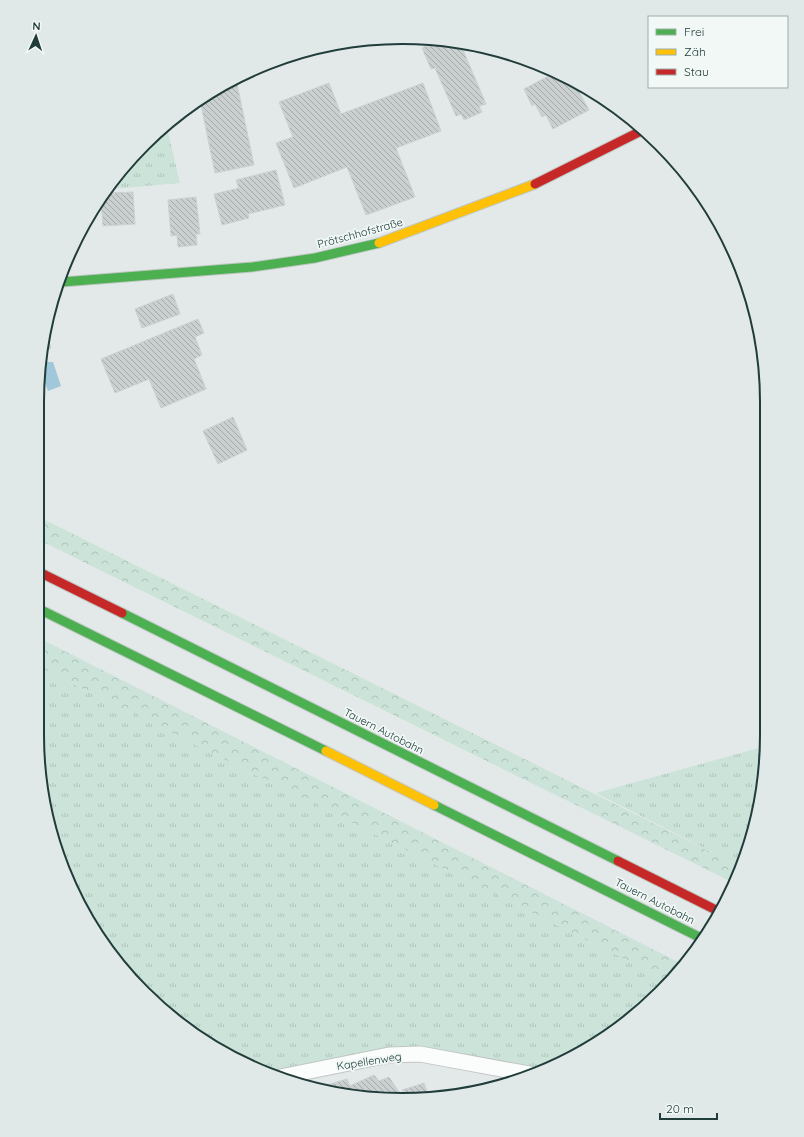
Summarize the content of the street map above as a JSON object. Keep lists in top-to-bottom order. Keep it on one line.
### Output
{"streets":{"main road":["Prötschhofstraße","Tauern Autobahn"],"street":["Kapellenweg"]},"legend":["Frei","Zäh","Stau"],"scale_bar":"20 m","north":"top"}
